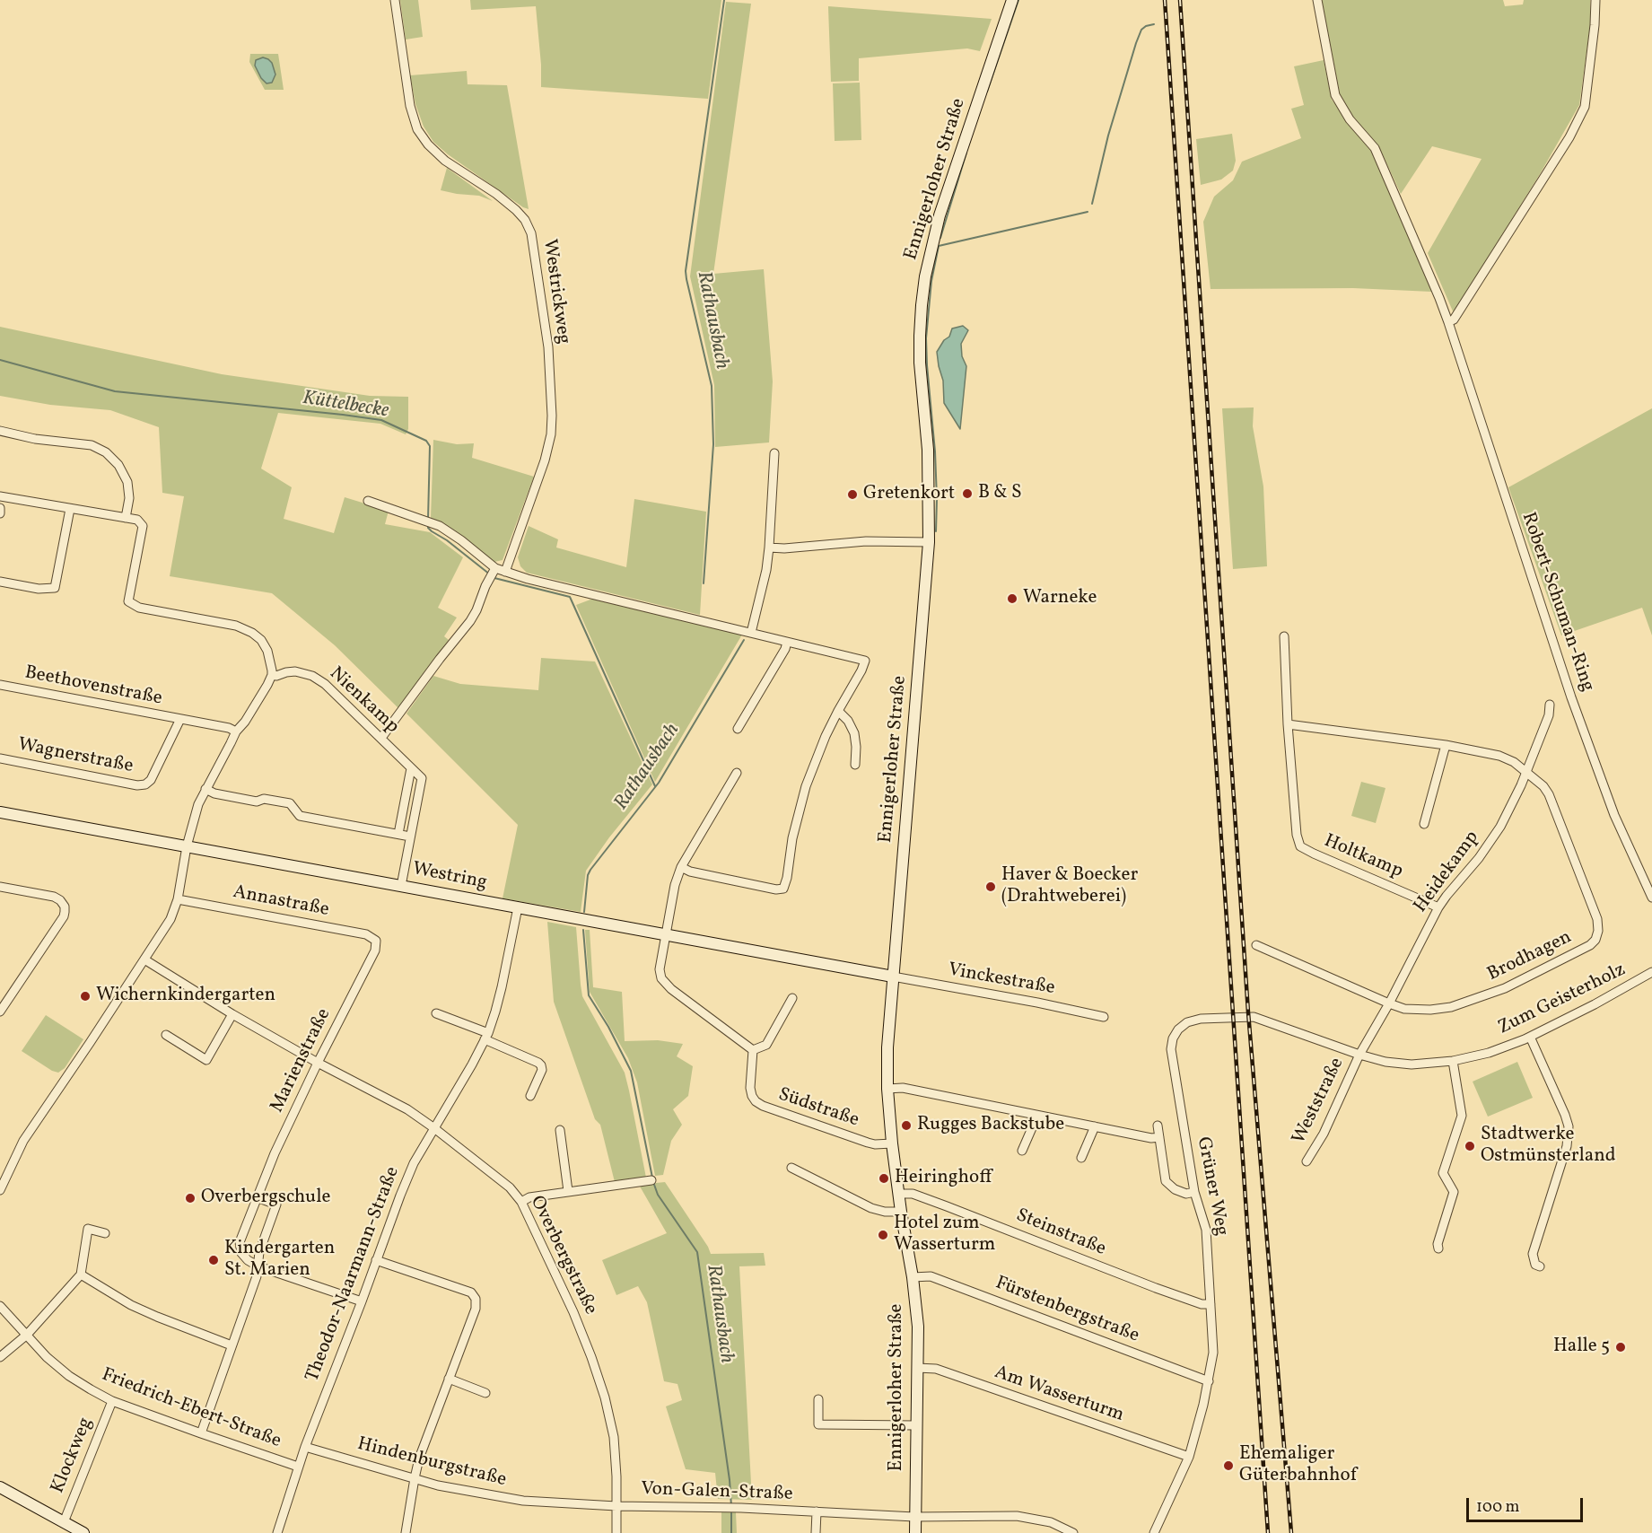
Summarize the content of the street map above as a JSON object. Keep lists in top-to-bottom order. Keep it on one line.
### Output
{"streets":{"main road":["Ennigerloher Straße","Westring"],"street":["Westrickweg","Robert-Schuman-Ring","Beethovenstraße","Nienkamp","Wagnerstraße","Holtkamp","Heidekamp","Annastraße","Brodhagen","Vinckestraße","Zum Geisterholz","Marienstraße","Weststraße","Südstraße","Grüner Weg","Steinstraße","Overbergstraße","Theodor-Naarmann-Straße","Fürstenbergstraße","Am Wasserturm","Friedrich-Ebert-Straße","Klockweg","Hindenburgstraße","Von-Galen-Straße"]},"crossings":[["Ennigerloher Straße","Westring"],["Ennigerloher Straße","Vinckestraße"],["Ennigerloher Straße","Südstraße"],["Ennigerloher Straße","Steinstraße"],["Ennigerloher Straße","Fürstenbergstraße"],["Ennigerloher Straße","Am Wasserturm"],["Ennigerloher Straße","Von-Galen-Straße"],["Beethovenstraße","Wagnerstraße"],["Nienkamp","Westring"],["Holtkamp","Heidekamp"],["Heidekamp","Brodhagen"],["Heidekamp","Zum Geisterholz"],["Heidekamp","Weststraße"],["Heidekamp","Grüner Weg"],["Westring","Vinckestraße"],["Westring","Theodor-Naarmann-Straße"],["Annastraße","Marienstraße"],["Zum Geisterholz","Weststraße"],["Zum Geisterholz","Grüner Weg"],["Marienstraße","Overbergstraße"],["Weststraße","Grüner Weg"],["Grüner Weg","Steinstraße"],["Grüner Weg","Fürstenbergstraße"],["Grüner Weg","Am Wasserturm"],["Overbergstraße","Theodor-Naarmann-Straße"],["Overbergstraße","Hindenburgstraße"],["Overbergstraße","Von-Galen-Straße"],["Theodor-Naarmann-Straße","Friedrich-Ebert-Straße"],["Theodor-Naarmann-Straße","Hindenburgstraße"],["Friedrich-Ebert-Straße","Klockweg"],["Hindenburgstraße","Von-Galen-Straße"]],"water":["Rathausbach","Küttelbecke"],"places":["B & S","Gretenkort","Warneke","Haver & Boecker (Drahtweberei)","Wichernkindergarten","Rugges Backstube","Stadtwerke Ostmünsterland","Heiringhoff","Overbergschule","Hotel zum Wasserturm","Kindergarten St. Marien","Halle 5","Ehemaliger Güterbahnhof"],"scale_bar":"100 m"}
